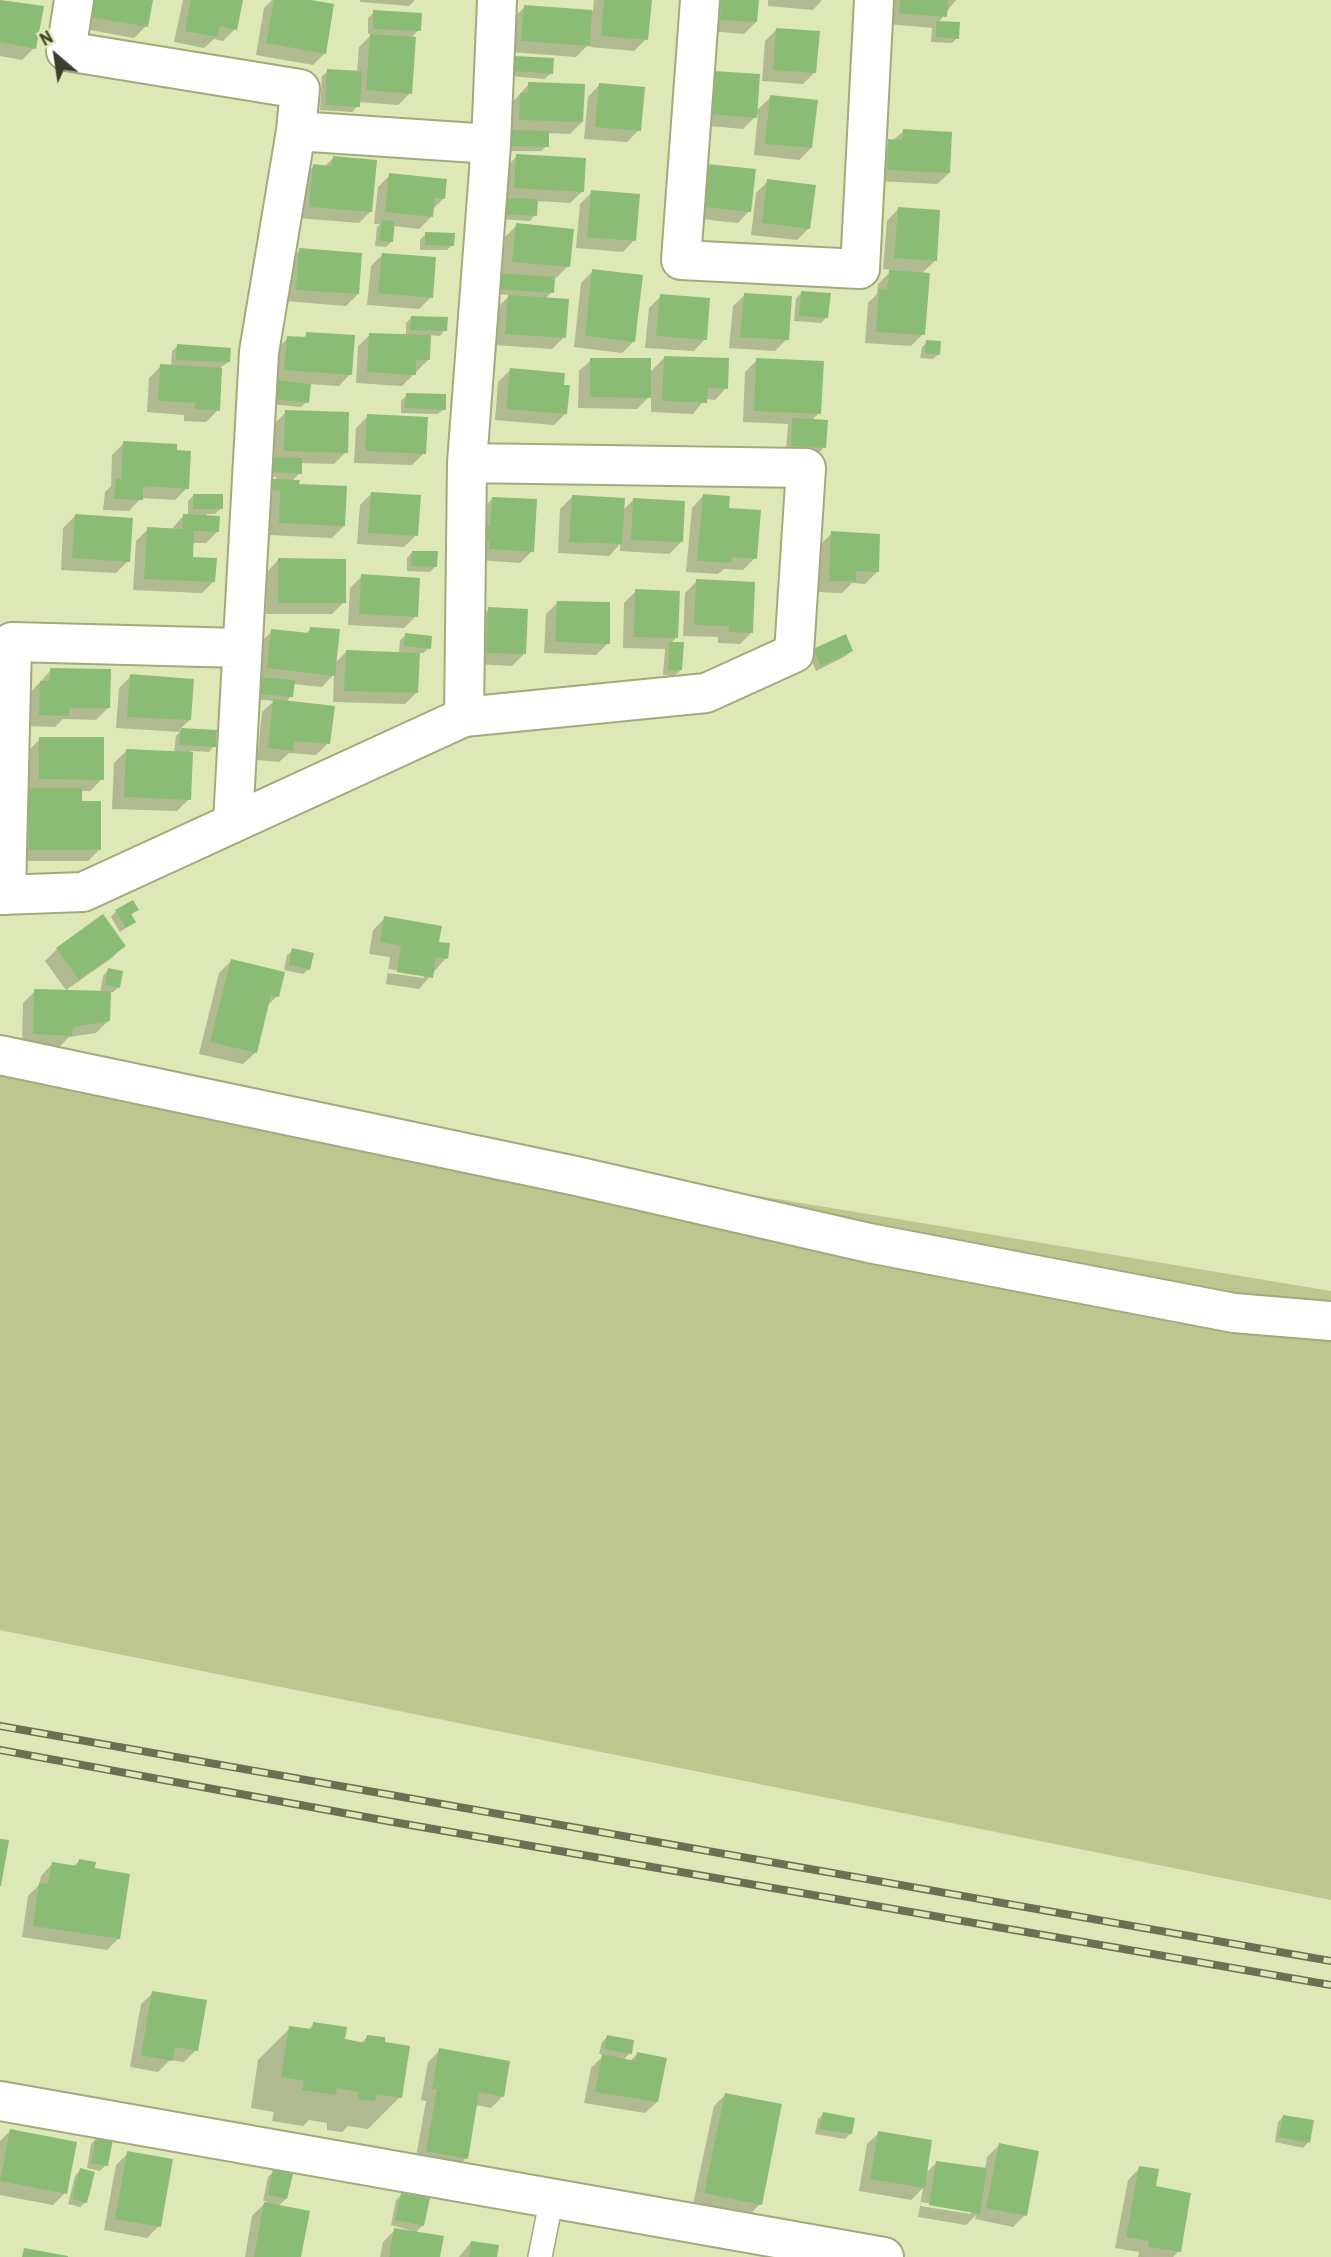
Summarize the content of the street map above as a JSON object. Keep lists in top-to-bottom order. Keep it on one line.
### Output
{"north":"top left"}
